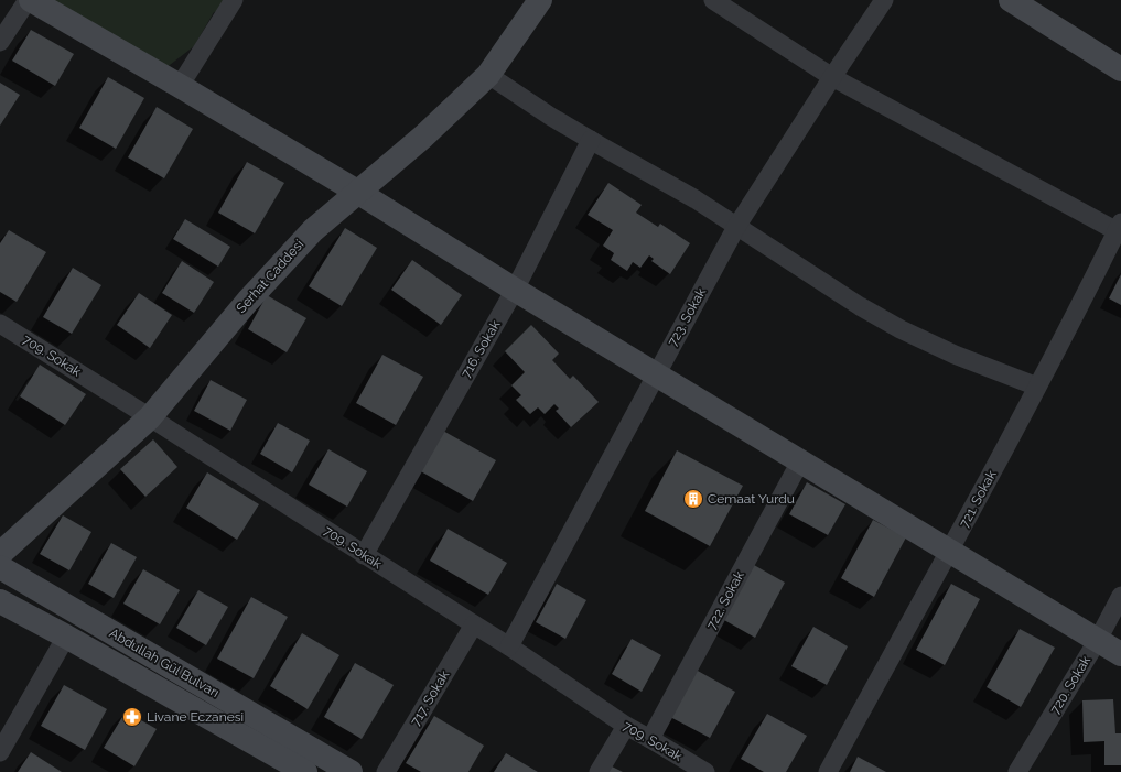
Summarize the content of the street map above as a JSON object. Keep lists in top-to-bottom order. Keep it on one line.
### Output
{"streets":{"street":["Serhat Caddesi","723. Sokak","716. Sokak","709. Sokak","721. Sokak","722. Sokak","Abdullah Gül Bulvarı","720. Sokak","717. Sokak"]},"crossings":[["Serhat Caddesi","709. Sokak"],["723. Sokak","709. Sokak"],["716. Sokak","709. Sokak"],["709. Sokak","722. Sokak"],["709. Sokak","717. Sokak"]],"places":{"building":["Cemaat Yurdu"],"pharmacy":["Livane Eczanesi"]}}
